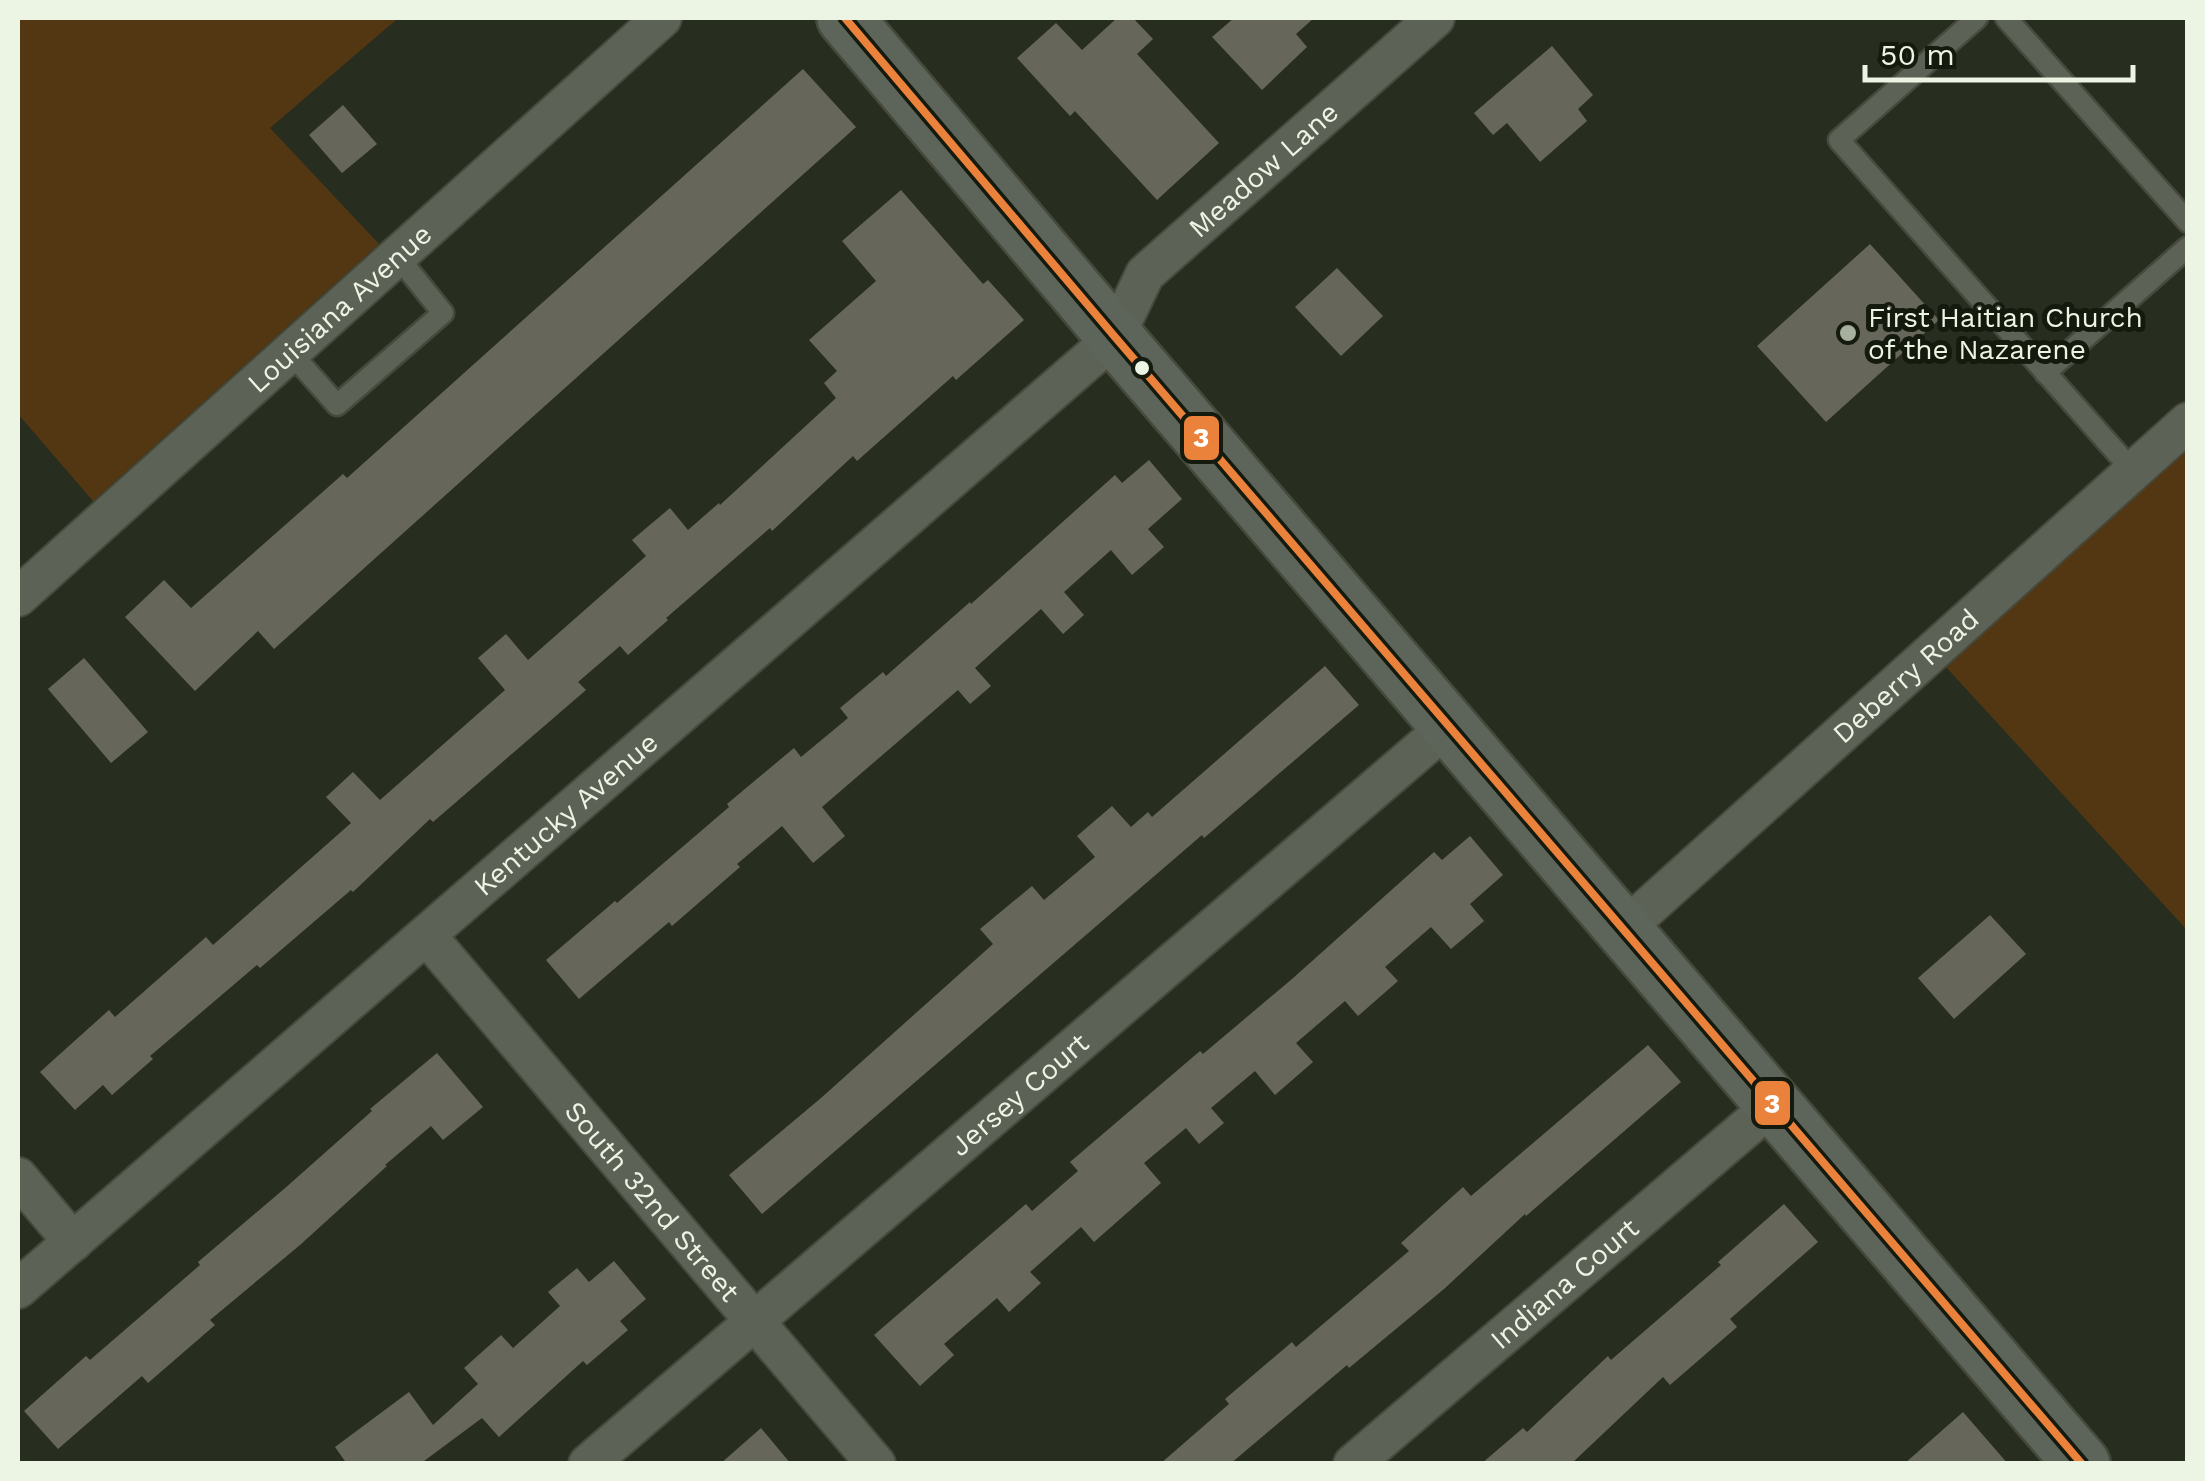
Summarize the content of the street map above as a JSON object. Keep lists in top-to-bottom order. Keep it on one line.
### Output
{"streets":{"street":["Meadow Lane","Louisiana Avenue","Deberry Road","Kentucky Avenue","Jersey Court","South 32nd Street","Indiana Court"]},"crossings":[["Meadow Lane","Kentucky Avenue"],["Kentucky Avenue","South 32nd Street"],["Jersey Court","South 32nd Street"]],"places":["First Haitian Church of the Nazarene"],"lines":["transit line 3"],"scale_bar":"50 m"}
